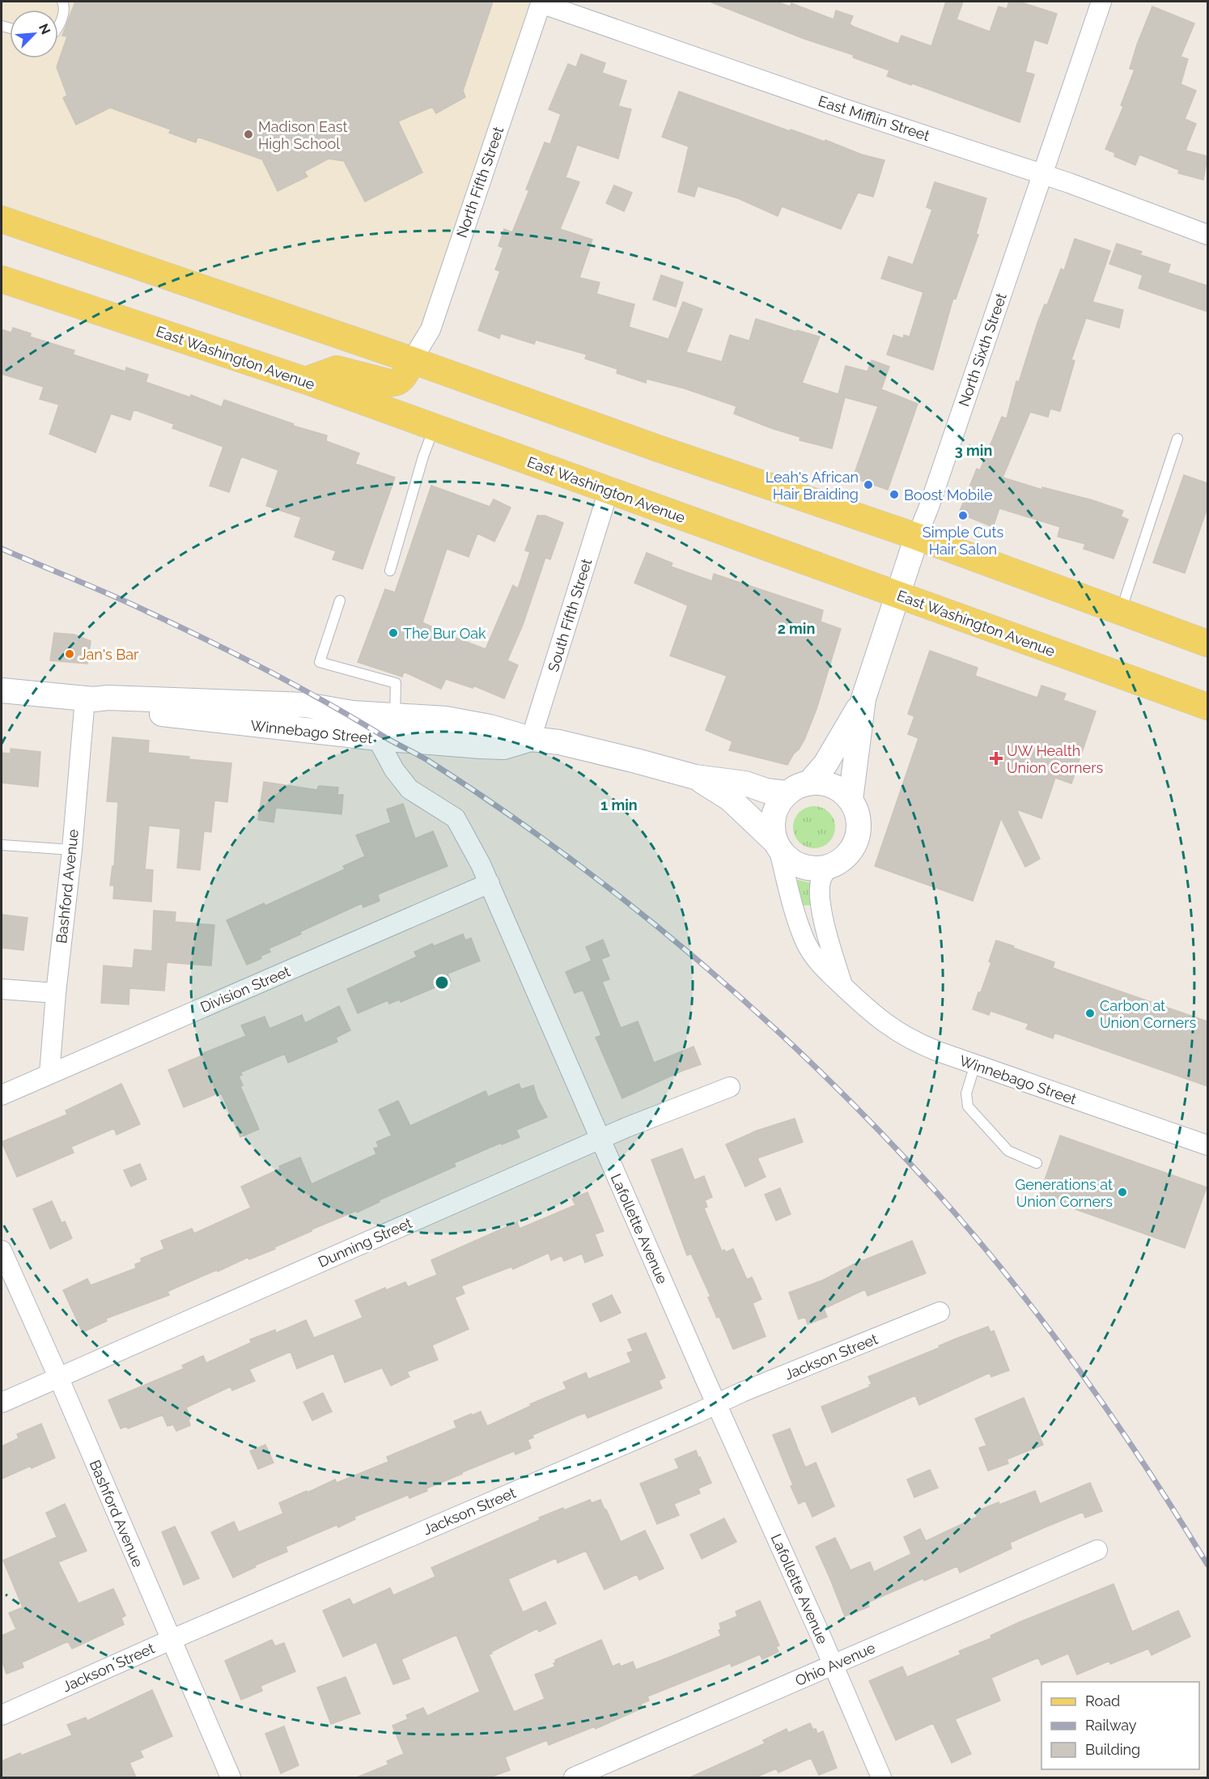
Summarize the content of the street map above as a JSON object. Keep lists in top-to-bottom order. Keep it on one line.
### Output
{"streets":{"main road":["East Washington Avenue"],"street":["East Mifflin Street","North Fifth Street","North Sixth Street","South Fifth Street","Winnebago Street","Bashford Avenue","Division Street","Lafollette Avenue","Dunning Street","Jackson Street","Ohio Avenue"]},"crossings":[["East Mifflin Street","North Fifth Street"],["East Mifflin Street","North Sixth Street"],["North Sixth Street","East Washington Avenue"],["North Sixth Street","Winnebago Street"],["East Washington Avenue","South Fifth Street"],["South Fifth Street","Winnebago Street"],["Winnebago Street","Bashford Avenue"],["Winnebago Street","Lafollette Avenue"],["Bashford Avenue","Division Street"],["Bashford Avenue","Dunning Street"],["Bashford Avenue","Jackson Street"],["Division Street","Lafollette Avenue"],["Lafollette Avenue","Dunning Street"],["Lafollette Avenue","Jackson Street"],["Lafollette Avenue","Ohio Avenue"]],"places":{"other":["Madison East High School","Leah's African Hair Braiding","Boost Mobile","Simple Cuts Hair Salon","The Bur Oak","Jan's Bar","Carbon at Union Corners","Generations at Union Corners"],"health":["UW Health Union Corners"]},"legend":["Road","Railway","Building"],"north":"top right","rings":["3 min","2 min","1 min"]}
